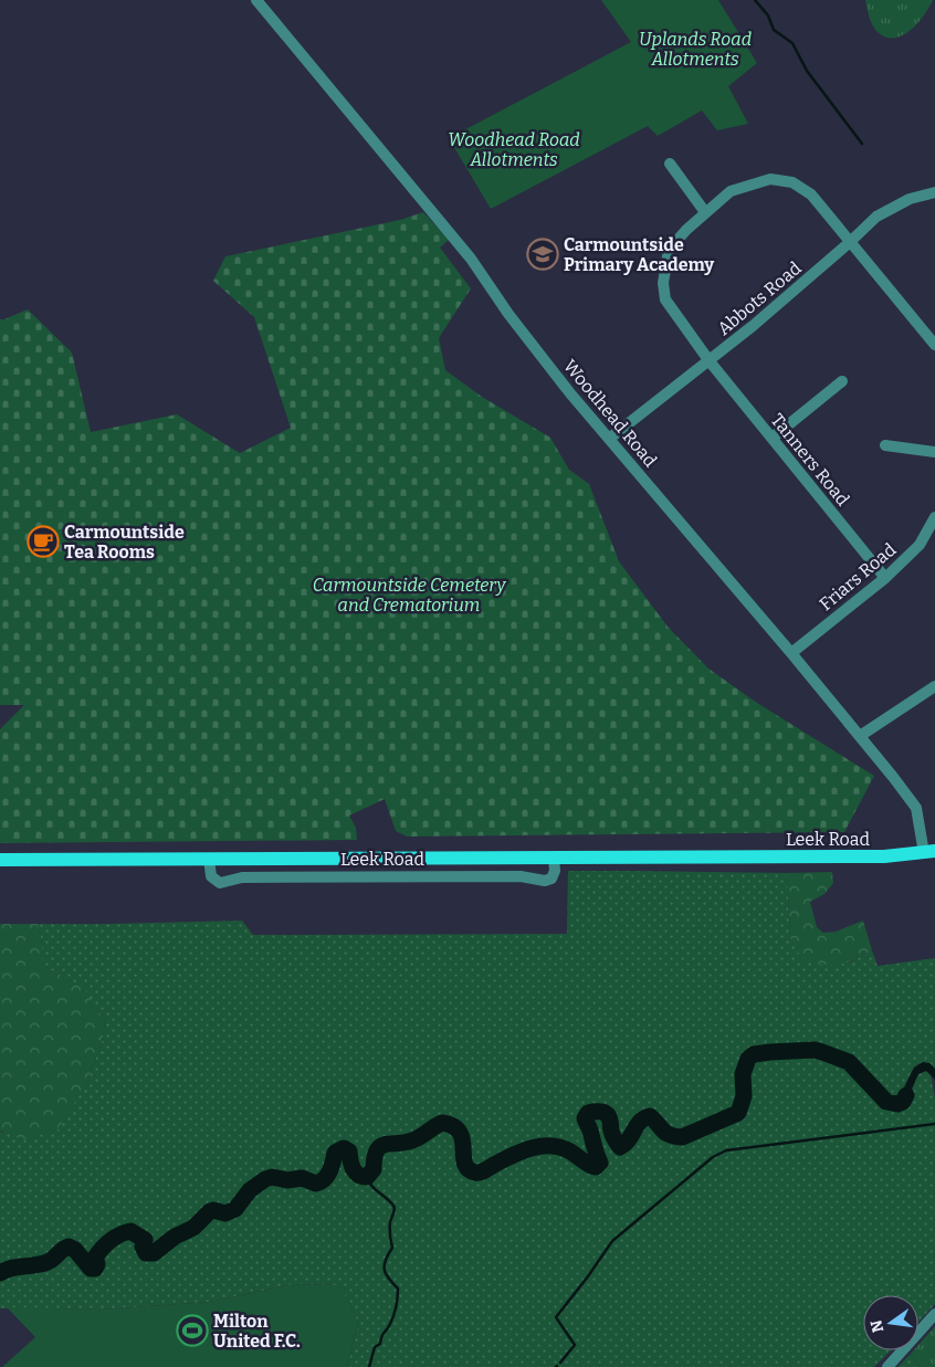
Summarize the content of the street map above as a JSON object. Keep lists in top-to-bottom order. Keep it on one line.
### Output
{"streets":{"main road":["Leek Road"],"street":["Abbots Road","Woodhead Road","Tanners Road","Friars Road"]},"crossings":[["Abbots Road","Woodhead Road"],["Abbots Road","Tanners Road"],["Woodhead Road","Friars Road"],["Woodhead Road","Leek Road"],["Tanners Road","Friars Road"]],"parks":["Uplands Road Allotments","Woodhead Road Allotments","Carmountside Cemetery and Crematorium"],"places":{"school or university":["Carmountside Primary Academy"],"cafe":["Carmountside Tea Rooms"],"sports":["Milton United F.C."]},"north":"left"}
